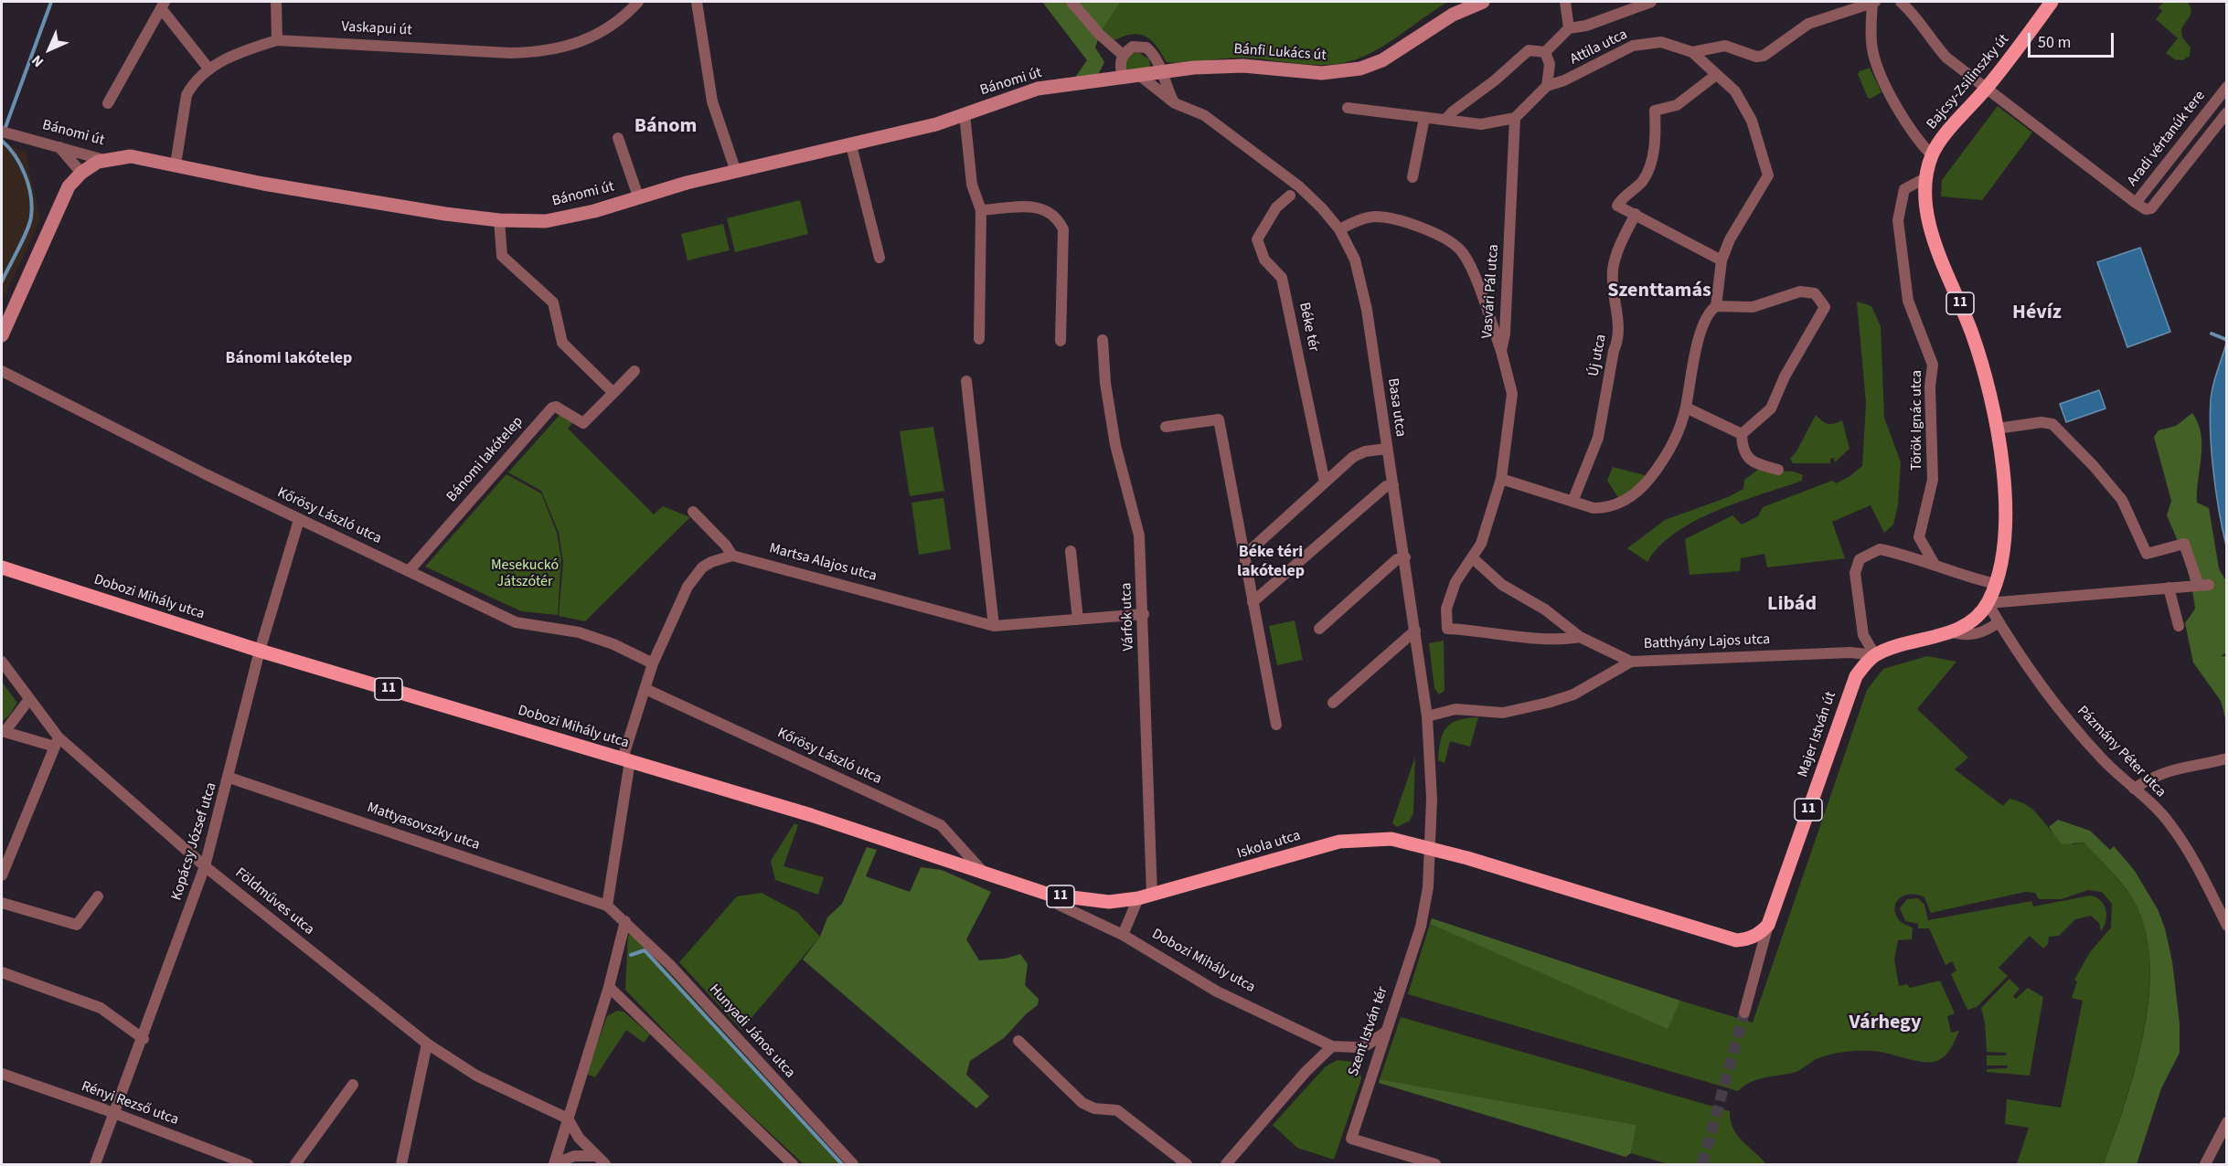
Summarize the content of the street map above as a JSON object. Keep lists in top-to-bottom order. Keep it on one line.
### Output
{"streets":{"main road":["Bánfi Lukács út","Bánomi út","Bajcsy-Zsilinszky út","11","Dobozi Mihály utca","Batthyány Lajos utca","Majer István út","Iskola utca"],"street":["Vaskapui út","Attila utca","Aradi vértanúk tere","Vasvári Pál utca","Béke tér","Új utca","Basa utca","Török Ignác utca","Bánomi lakótelep","Kőrösy László utca","Martsa Alajos utca","Várfok utca","Pázmány Péter utca","Mattyasovszky utca","Kopácsy József utca","Földműves utca","Hunyadi János utca","Szent István tér","Rényi Rezső utca"]},"crossings":[["Vaskapui út","Bánomi út"],["Attila utca","Vasvári Pál utca"],["Bánfi Lukács út","Bánomi út"],["Bánfi Lukács út","Basa utca"],["Bajcsy-Zsilinszky út","Aradi vértanúk tere"],["Bajcsy-Zsilinszky út","Török Ignác utca"],["Bajcsy-Zsilinszky út","Batthyány Lajos utca"],["Bajcsy-Zsilinszky út","Pázmány Péter utca"],["11","Basa utca"],["11","Majer István út"],["11","Iskola utca"],["11","Szent István tér"],["Basa utca","Batthyány Lajos utca"],["Basa utca","Iskola utca"],["Basa utca","Szent István tér"],["Bánomi lakótelep","Kőrösy László utca"],["Kőrösy László utca","Dobozi Mihály utca"],["Kőrösy László utca","Kopácsy József utca"],["Martsa Alajos utca","Várfok utca"],["Dobozi Mihály utca","Várfok utca"],["Dobozi Mihály utca","Kopácsy József utca"],["Dobozi Mihály utca","Iskola utca"],["Várfok utca","Iskola utca"],["Batthyány Lajos utca","Majer István út"],["Batthyány Lajos utca","Pázmány Péter utca"],["Mattyasovszky utca","Kopácsy József utca"],["Mattyasovszky utca","Hunyadi János utca"],["Kopácsy József utca","Földműves utca"],["Kopácsy József utca","Rényi Rezső utca"],["Iskola utca","Szent István tér"]],"districts":["Bánom","Szenttamás","Hévíz","Bánomi lakótelep","Béke téri lakótelep","Libád","Várhegy"],"parks":["Mesekuckó Játszótér"],"scale_bar":"50 m","north":"bottom left"}
